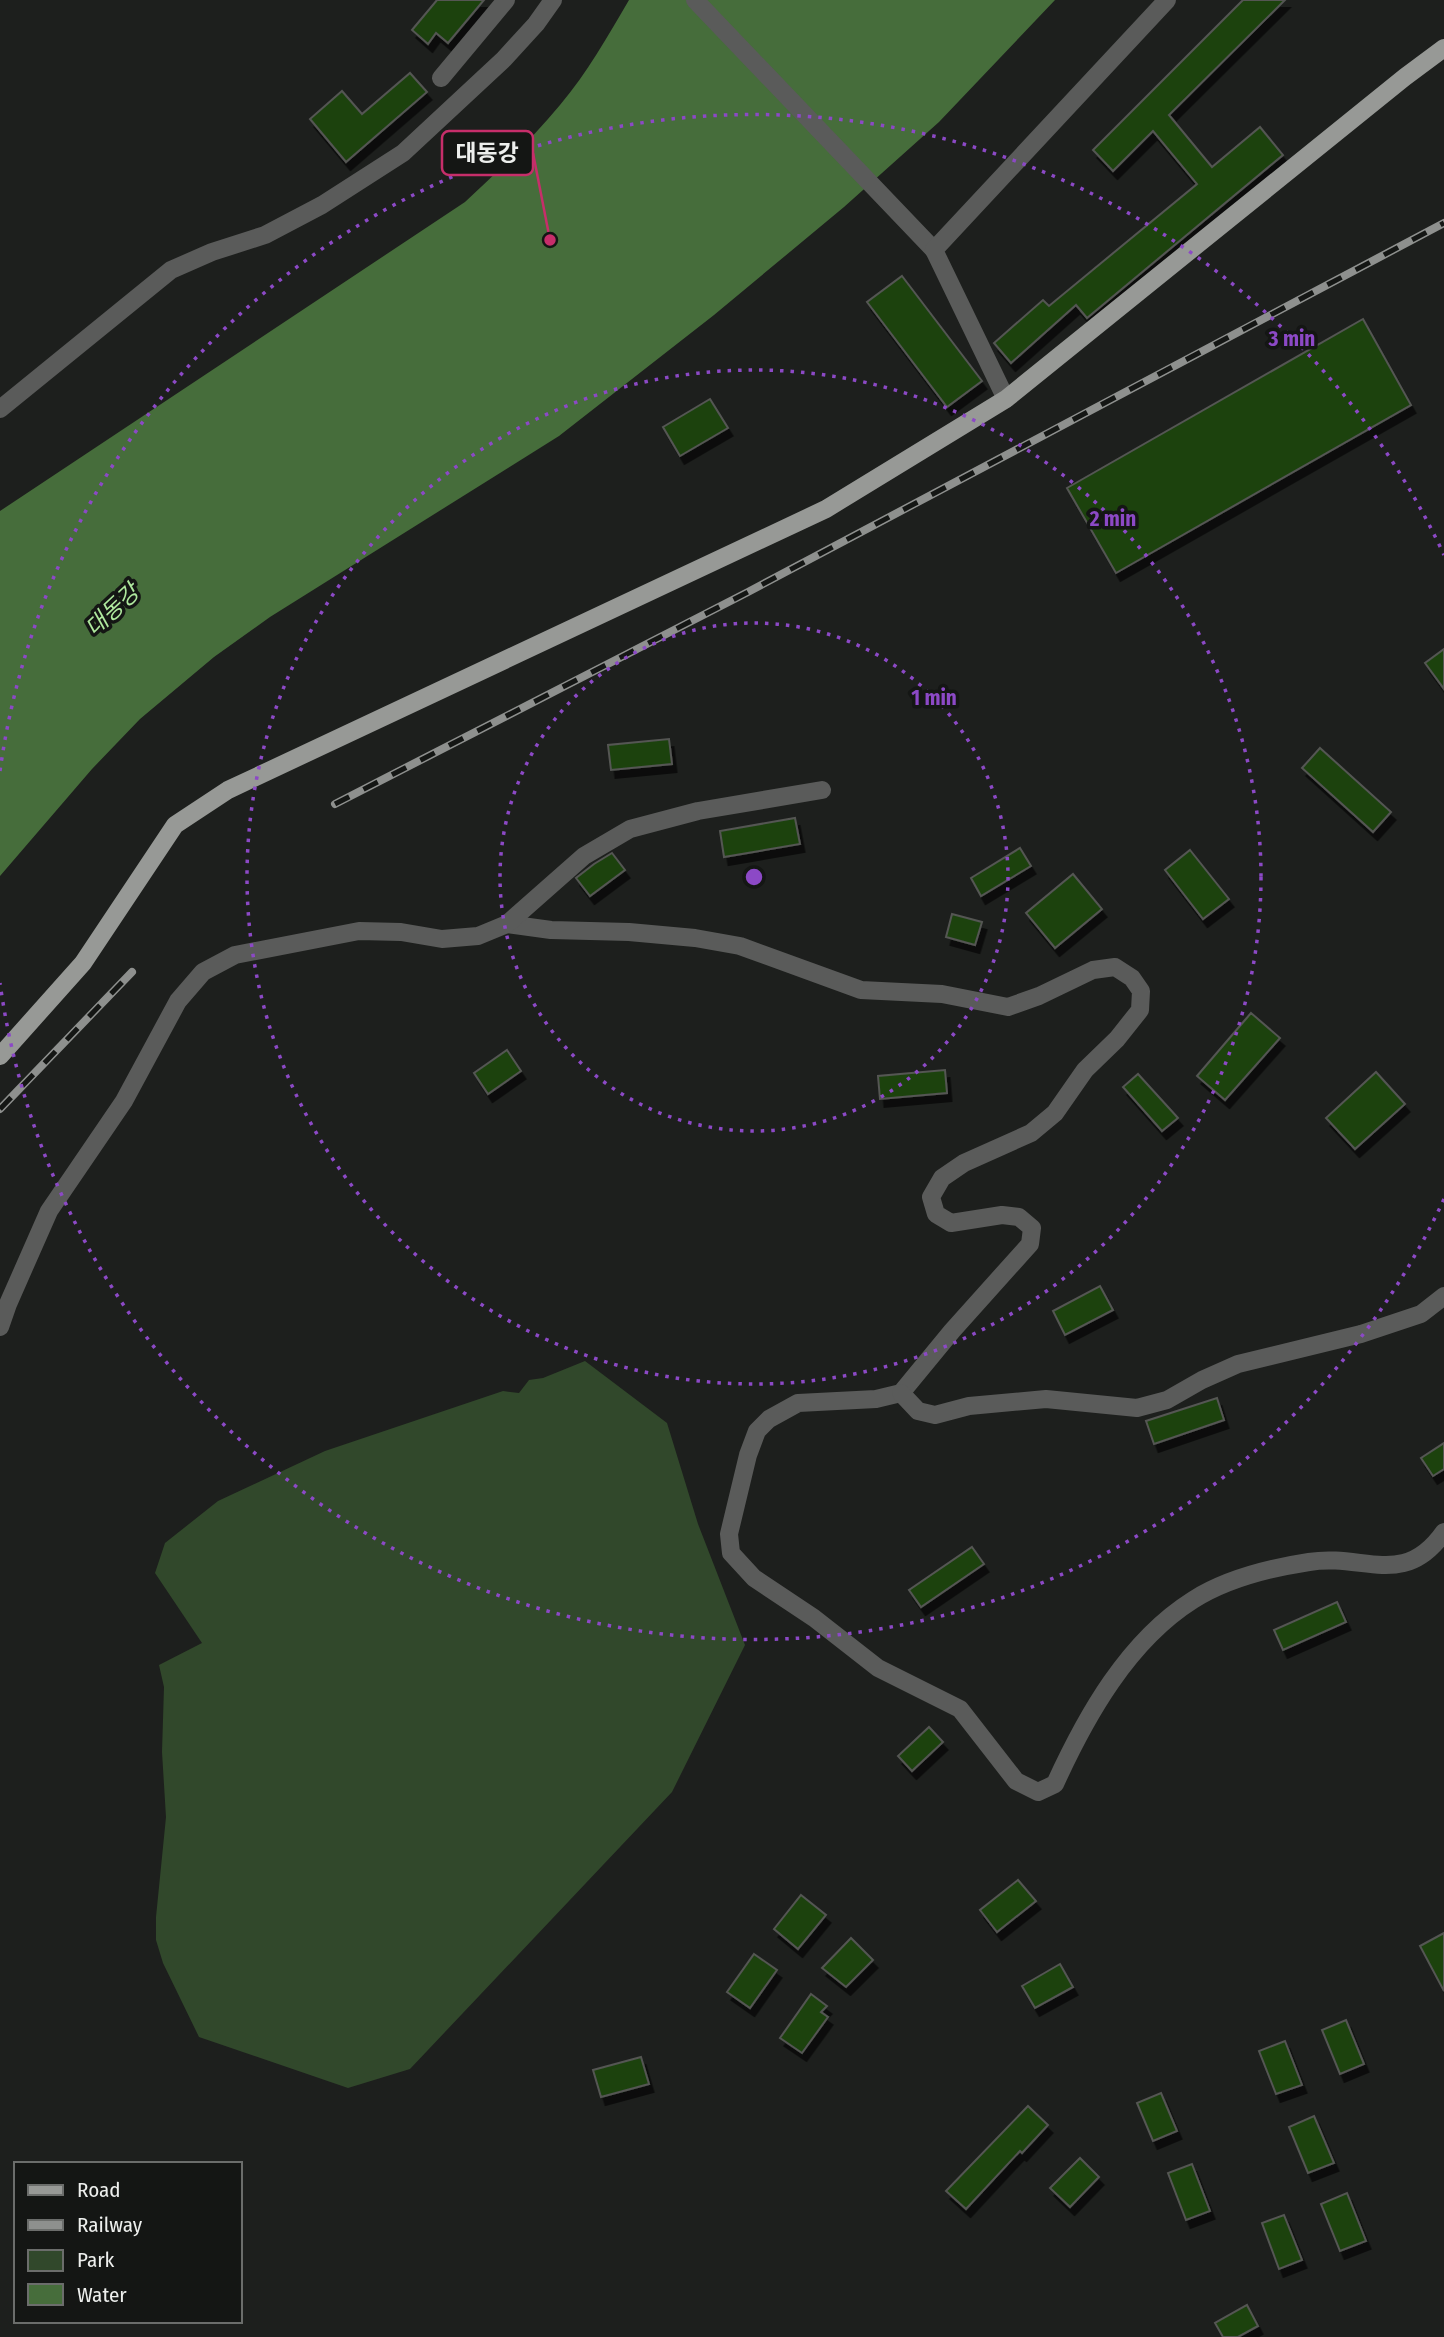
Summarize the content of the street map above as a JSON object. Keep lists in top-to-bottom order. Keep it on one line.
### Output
{"water":["대동강"],"places":["대동강"],"legend":["Road","Railway","Park","Water"],"rings":["3 min","2 min","1 min"]}
